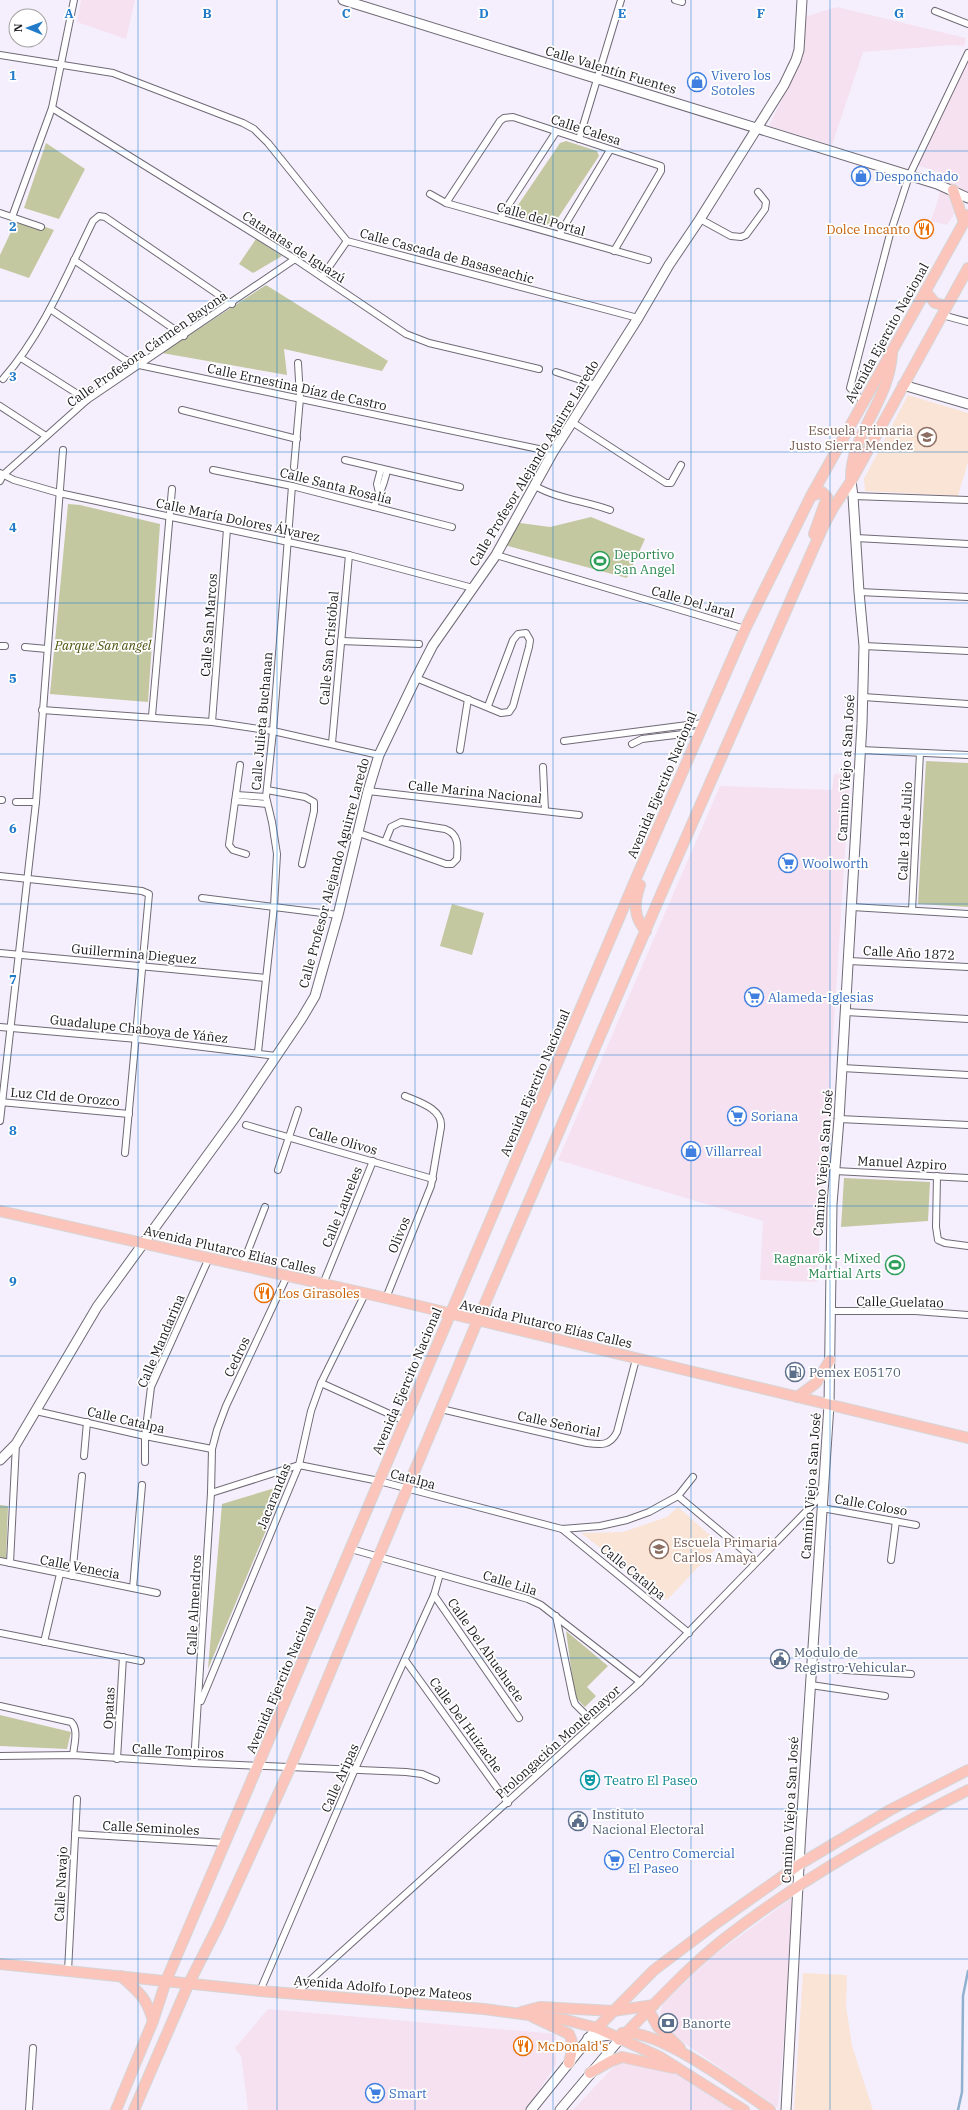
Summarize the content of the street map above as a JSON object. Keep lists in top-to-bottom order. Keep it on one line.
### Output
{"streets":{"main road":["Avenida Ejercito Nacional","Avenida Plutarco Elías Calles","Avenida Adolfo Lopez Mateos"],"street":["Calle Valentín Fuentes","Calle Calesa","Calle del Portal","Cataratas de Iguazú","Calle Cascada de Basaseachic","Calle Profesora Cármen Bayona","Calle Ernestina Díaz de Castro","Calle Profesor Alejando Aguirre Laredo","Calle Santa Rosalía","Calle María Dolores Álvarez","Calle Del Jaral","Calle San Marcos","Calle San Cristóbal","Calle Julieta Buchanan","Camino Viejo a San José","Calle Marina Nacional","Calle 18 de Julio","Calle Año 1872","Guillermina Dieguez","Guadalupe Chaboya de Yáñez","Luz CId de Orozco","Calle Olivos","Manuel Azpiro","Calle Laureles","Olivos","Calle Guelatao","Calle Mandarina","Cedros","Calle Catalpa","Calle Señorial","Catalpa","Jacarandas","Calle Coloso","Calle Venecia","Calle Lila","Calle Almendros","Calle Del Ahuehuete","Opatas","Calle Del Huizache","Prolongación Montemayor","Calle Tompiros","Calle Aripas","Calle Seminoles","Calle Navajo"]},"crossings":[["Calle Valentín Fuentes","Calle Profesor Alejando Aguirre Laredo"],["Calle Calesa","Calle del Portal"],["Cataratas de Iguazú","Calle Profesora Cármen Bayona"],["Calle Cascada de Basaseachic","Calle Profesor Alejando Aguirre Laredo"],["Avenida Ejercito Nacional","Calle Del Jaral"],["Avenida Ejercito Nacional","Avenida Plutarco Elías Calles"],["Avenida Ejercito Nacional","Catalpa"],["Avenida Ejercito Nacional","Calle Lila"],["Avenida Ejercito Nacional","Calle Tompiros"],["Avenida Ejercito Nacional","Calle Seminoles"],["Avenida Ejercito Nacional","Avenida Adolfo Lopez Mateos"],["Calle Profesora Cármen Bayona","Calle Ernestina Díaz de Castro"],["Calle Profesora Cármen Bayona","Calle María Dolores Álvarez"],["Calle Ernestina Díaz de Castro","Calle Profesor Alejando Aguirre Laredo"],["Calle Profesor Alejando Aguirre Laredo","Calle María Dolores Álvarez"],["Calle Profesor Alejando Aguirre Laredo","Calle Del Jaral"],["Calle Profesor Alejando Aguirre Laredo","Calle Marina Nacional"],["Calle Profesor Alejando Aguirre Laredo","Guadalupe Chaboya de Yáñez"],["Calle Profesor Alejando Aguirre Laredo","Avenida Plutarco Elías Calles"],["Calle Profesor Alejando Aguirre Laredo","Calle Catalpa"],["Calle Santa Rosalía","Calle Julieta Buchanan"],["Calle María Dolores Álvarez","Calle San Marcos"],["Calle María Dolores Álvarez","Calle San Cristóbal"],["Calle María Dolores Álvarez","Calle Julieta Buchanan"],["Calle Julieta Buchanan","Guillermina Dieguez"],["Calle Julieta Buchanan","Guadalupe Chaboya de Yáñez"],["Camino Viejo a San José","Calle Año 1872"],["Camino Viejo a San José","Manuel Azpiro"],["Camino Viejo a San José","Avenida Plutarco Elías Calles"],["Camino Viejo a San José","Calle Guelatao"],["Camino Viejo a San José","Calle Coloso"],["Camino Viejo a San José","Prolongación Montemayor"],["Calle Olivos","Calle Laureles"],["Calle Olivos","Olivos"],["Calle Laureles","Avenida Plutarco Elías Calles"],["Olivos","Avenida Plutarco Elías Calles"],["Avenida Plutarco Elías Calles","Calle Mandarina"],["Avenida Plutarco Elías Calles","Cedros"],["Avenida Plutarco Elías Calles","Calle Señorial"],["Avenida Plutarco Elías Calles","Jacarandas"],["Calle Mandarina","Calle Catalpa"],["Cedros","Calle Catalpa"],["Cedros","Calle Almendros"],["Calle Catalpa","Catalpa"],["Calle Catalpa","Calle Almendros"],["Calle Catalpa","Prolongación Montemayor"],["Catalpa","Jacarandas"],["Catalpa","Calle Almendros"],["Jacarandas","Calle Almendros"],["Calle Lila","Prolongación Montemayor"],["Calle Lila","Calle Aripas"],["Calle Almendros","Calle Tompiros"],["Calle Del Ahuehuete","Calle Aripas"],["Opatas","Calle Tompiros"],["Calle Del Huizache","Prolongación Montemayor"],["Calle Del Huizache","Calle Aripas"],["Prolongación Montemayor","Avenida Adolfo Lopez Mateos"],["Calle Tompiros","Calle Aripas"],["Calle Aripas","Avenida Adolfo Lopez Mateos"],["Calle Seminoles","Calle Navajo"],["Calle Navajo","Avenida Adolfo Lopez Mateos"]],"parks":["Parque San angel"],"places":{"shop":["Vivero los Sotoles","Desponchado","Villarreal"],"restaurant":["Dolce Incanto","Los Girasoles","McDonald's"],"school or university":["Escuela Primaria Justo Sierra Mendez","Escuela Primaria Carlos Amaya"],"sports":["Deportivo San Angel","Ragnarök - Mixed Martial Arts"],"supermarket":["Woolworth","Alameda-Iglesias","Soriana","Centro Comercial El Paseo","Smart"],"fuel station":["Pemex E05170"],"public building":["Modulo de Registro Vehicular","Instituto Nacional Electoral"],"theatre":["Teatro El Paseo"],"bank":["Banorte"]},"north":"left","grid":{"columns":["A","B","C","D","E","F","G"],"rows":["1","2","3","4","5","6","7","8","9"]}}
